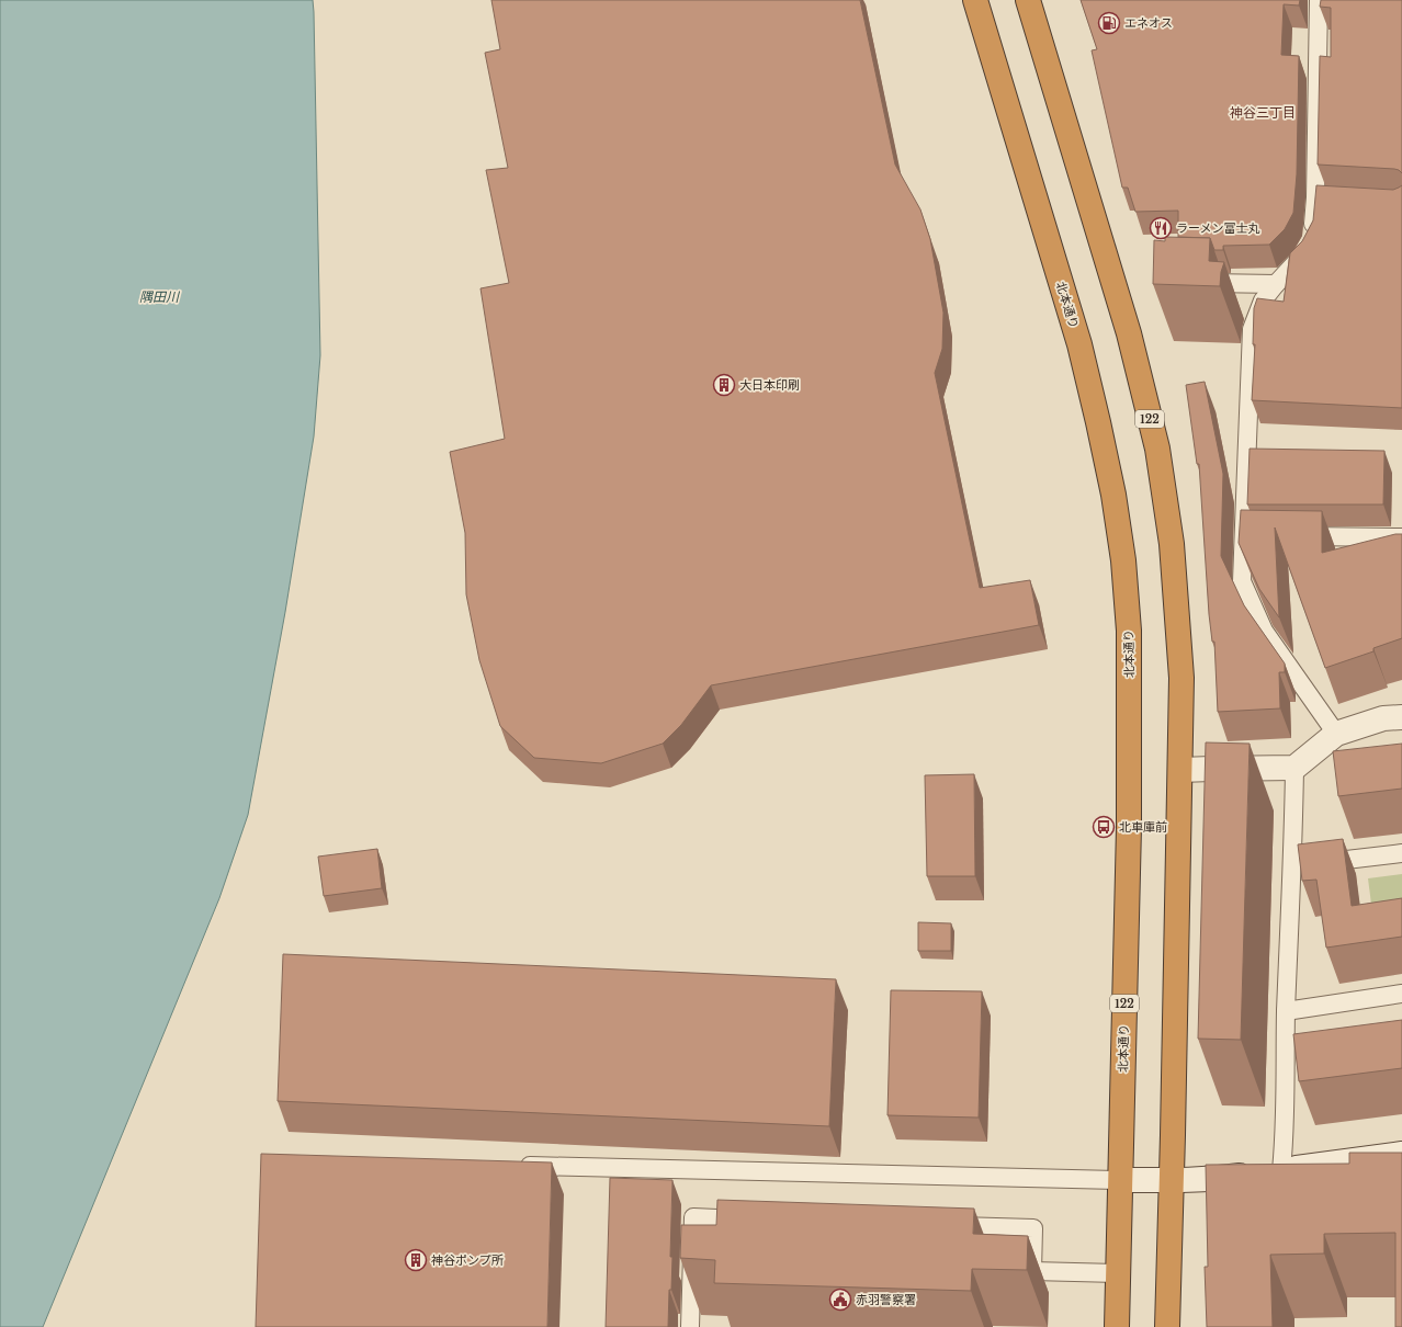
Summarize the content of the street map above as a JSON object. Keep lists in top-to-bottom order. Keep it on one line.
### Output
{"streets":{"highway":["北本通り","122"]},"districts":["神谷三丁目"],"water":["隅田川"],"places":{"fuel station":["エネオス"],"restaurant":["ラーメン富士丸"],"building":["大日本印刷","神谷ポンプ所"],"bus stop":["北車庫前"],"public building":["赤羽警察署"]}}
